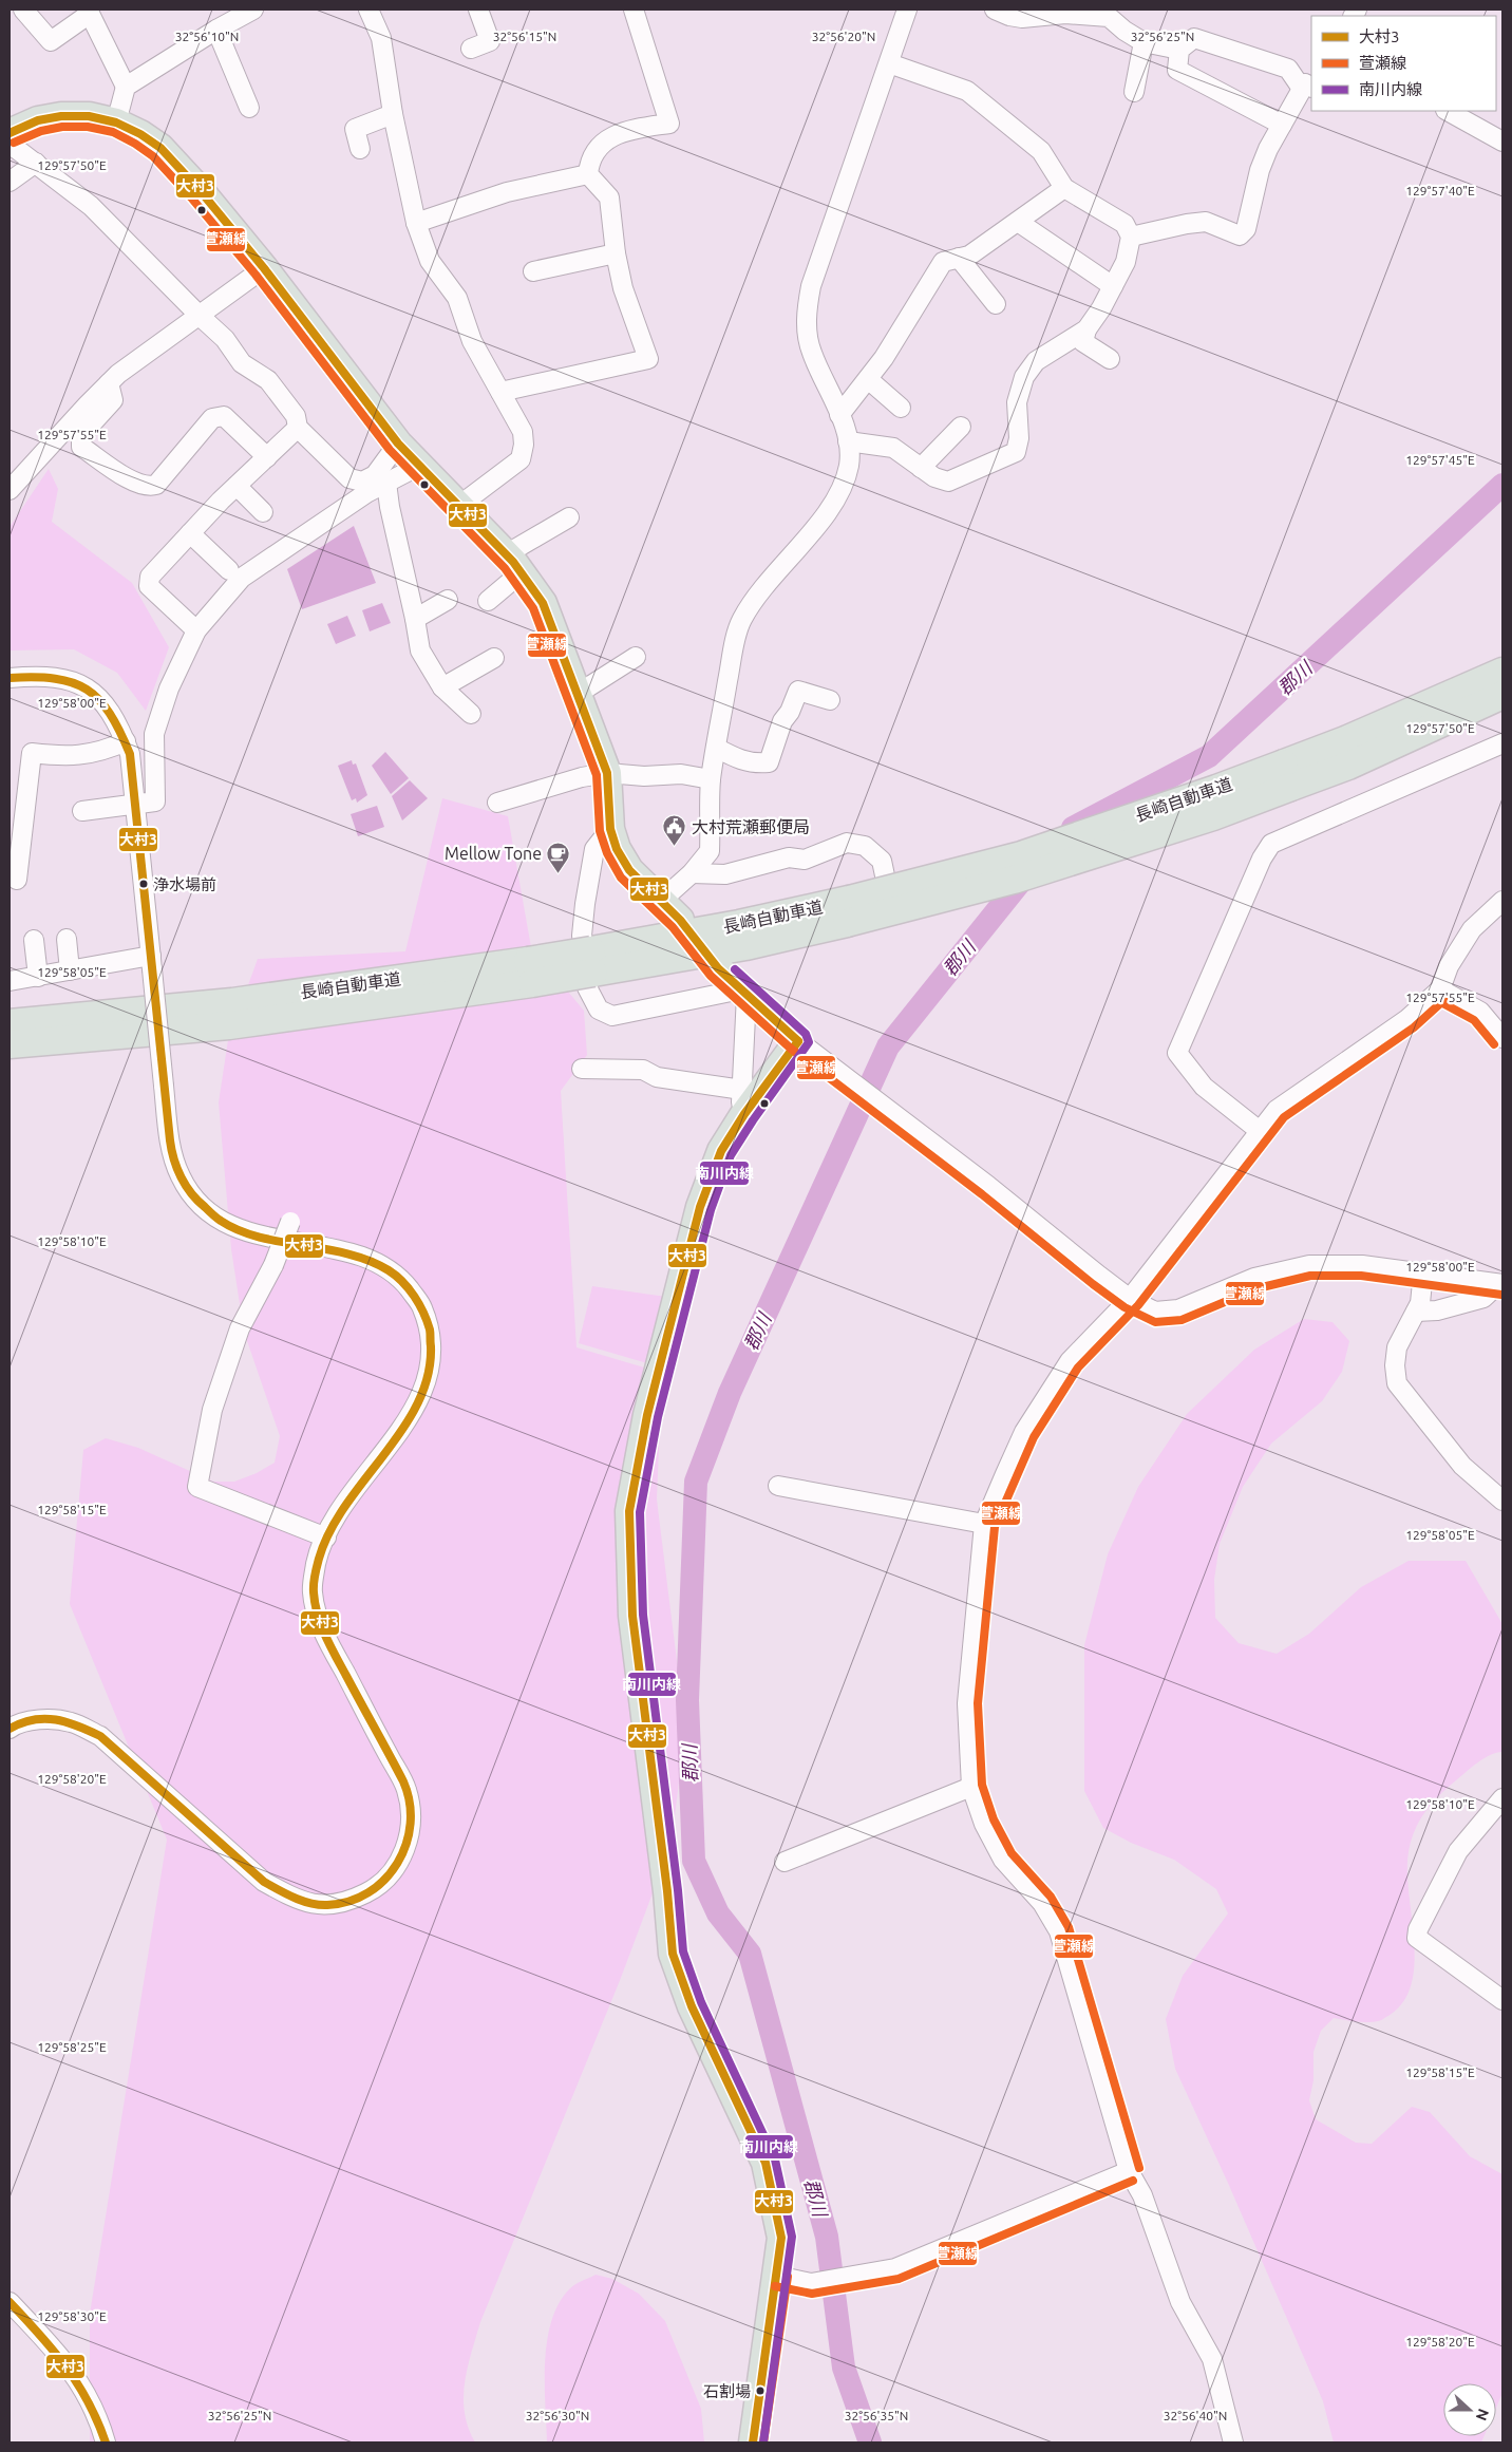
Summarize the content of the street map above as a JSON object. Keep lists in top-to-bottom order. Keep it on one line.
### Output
{"streets":{"highway":["長崎自動車道"]},"water":["郡川"],"places":{"public building":["大村荒瀬郵便局"],"cafe":["Mellow Tone"],"other":["浄水場前","石割場"]},"lines":["transit line 大村3","transit line 萱瀬線","transit line 南川内線"],"legend":["大村3","萱瀬線","南川内線"],"north":"right","coordinates":["32°56'10\"N","32°56'15\"N","32°56'20\"N","32°56'25\"N","129°57'50\"E","129°57'40\"E","129°57'55\"E","129°57'45\"E","129°58'00\"E","129°58'05\"E","129°58'10\"E","129°58'15\"E","129°58'20\"E","129°58'25\"E","129°58'30\"E","32°56'30\"N","32°56'35\"N","32°56'40\"N"]}
